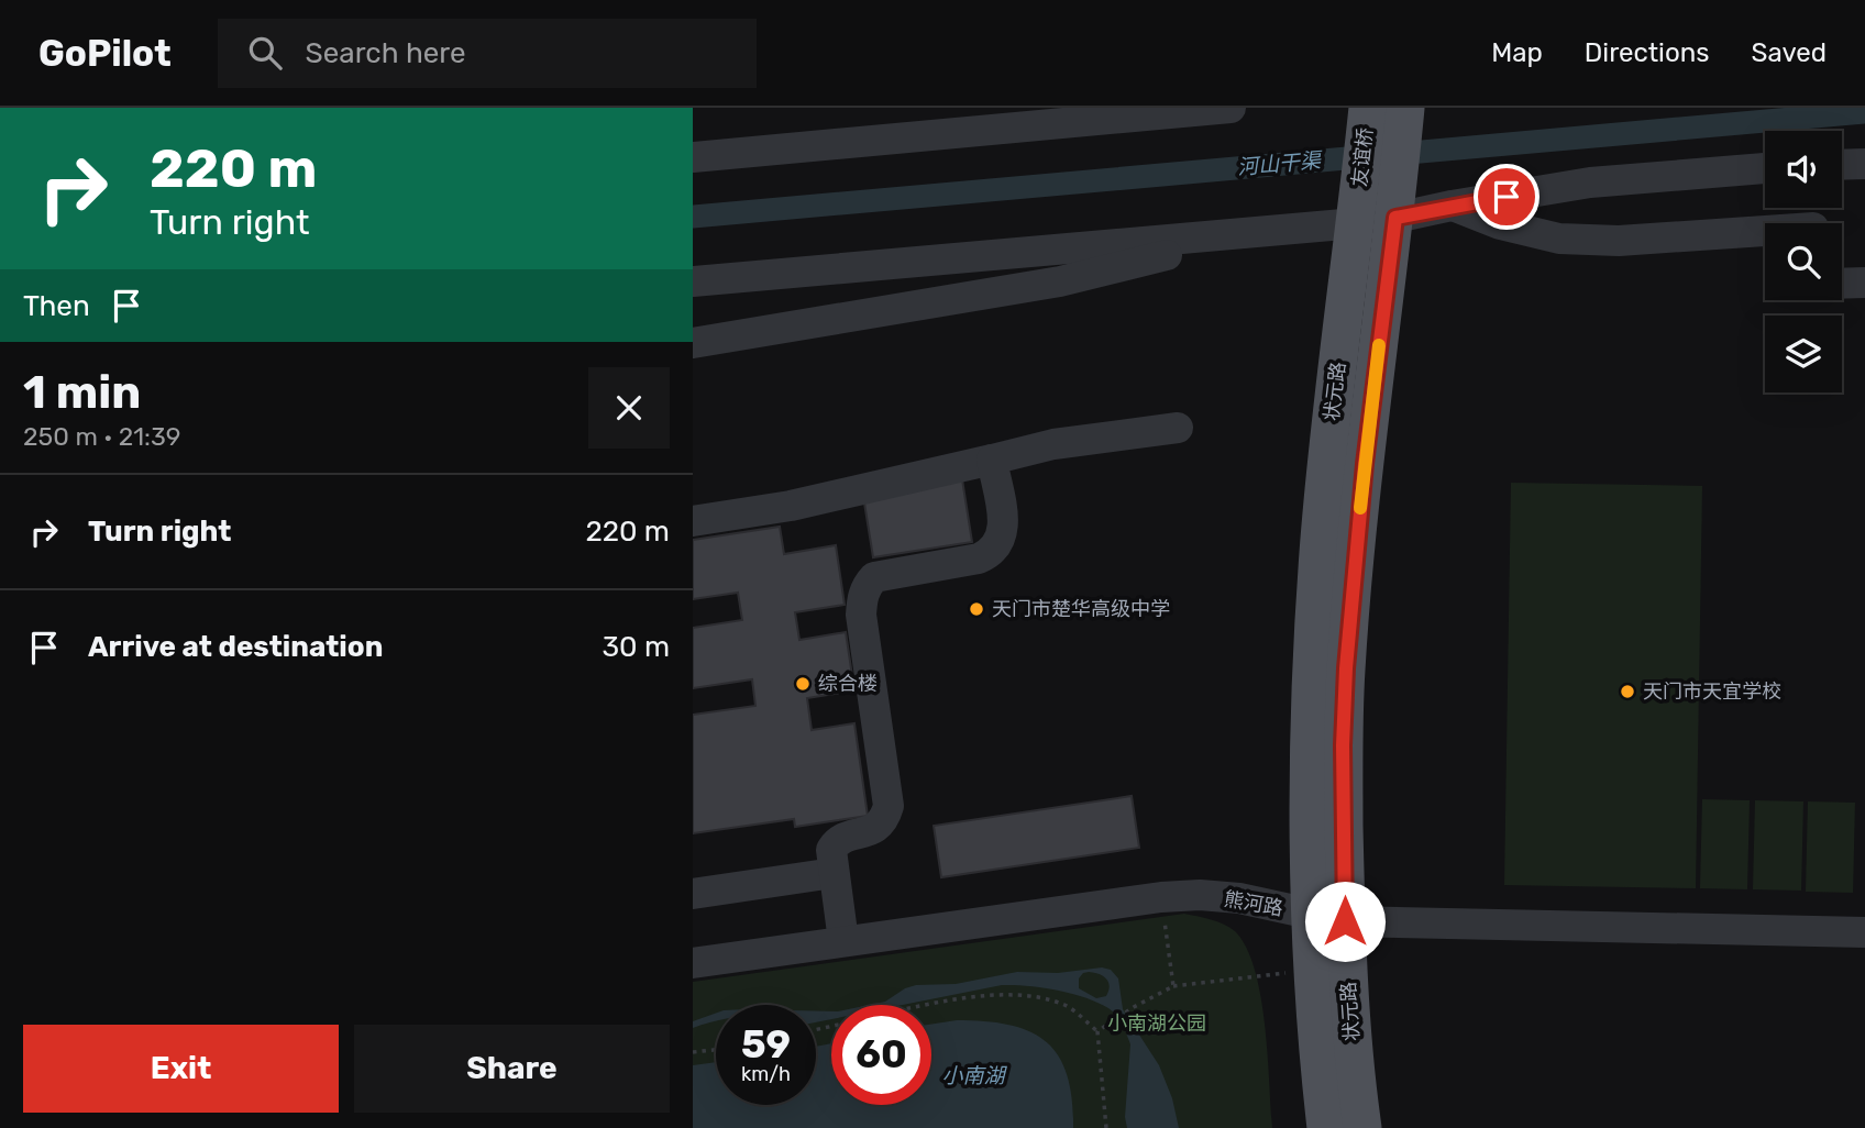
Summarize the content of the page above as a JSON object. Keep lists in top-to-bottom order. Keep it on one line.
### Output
{"streets":{"main road":["友谊桥","状元路"],"street":["熊河路"]},"crossings":[["友谊桥","状元路"],["状元路","熊河路"]],"water":["河山干渠","小南湖"],"parks":["小南湖公园"],"places":["天门市楚华高级中学","综合楼","天门市天宜学校"],"page":{"header":"GoPilot","search":"Search here","nav":["Map","Directions","Saved"],"turn":["220 m","Turn right"],"then":"Then","heading":["1 min","250 m · 21:39"],"list":[{"name":"Turn right","value":"220 m"},{"name":"Arrive at destination","value":"30 m"}],"speed":"59 km/h","limit":"60","buttons":["Exit","Share"]}}
